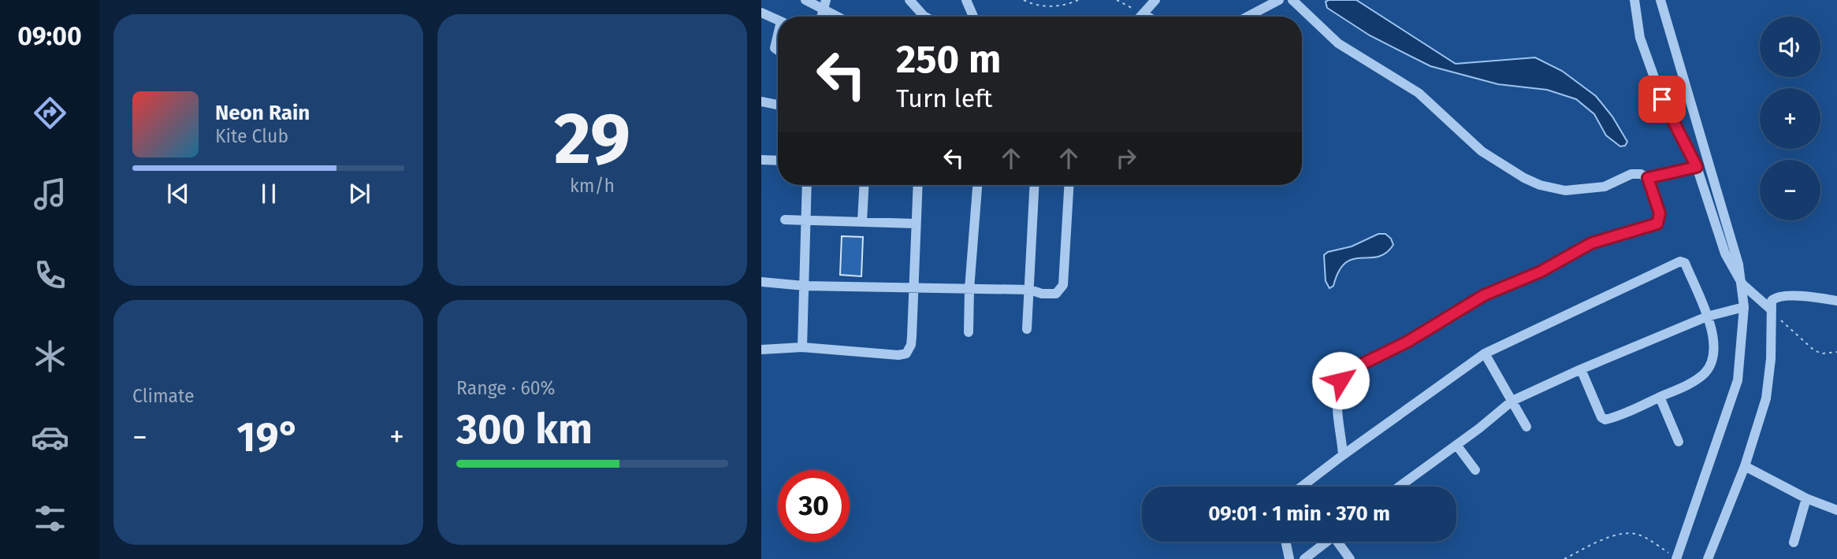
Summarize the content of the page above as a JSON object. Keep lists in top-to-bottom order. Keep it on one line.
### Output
{"page":{"tabs":"09:00","tile":[["29","km/h"],"Climate",["Range · 60%","300 km"]],"map_buttons":["+","−"],"turn":["250 m","Turn left"],"song":["Neon Rain","Kite Club"],"heat":["−","19°","+"],"limit":"30","trip":"09:01 · 1 min · 370 m"}}
